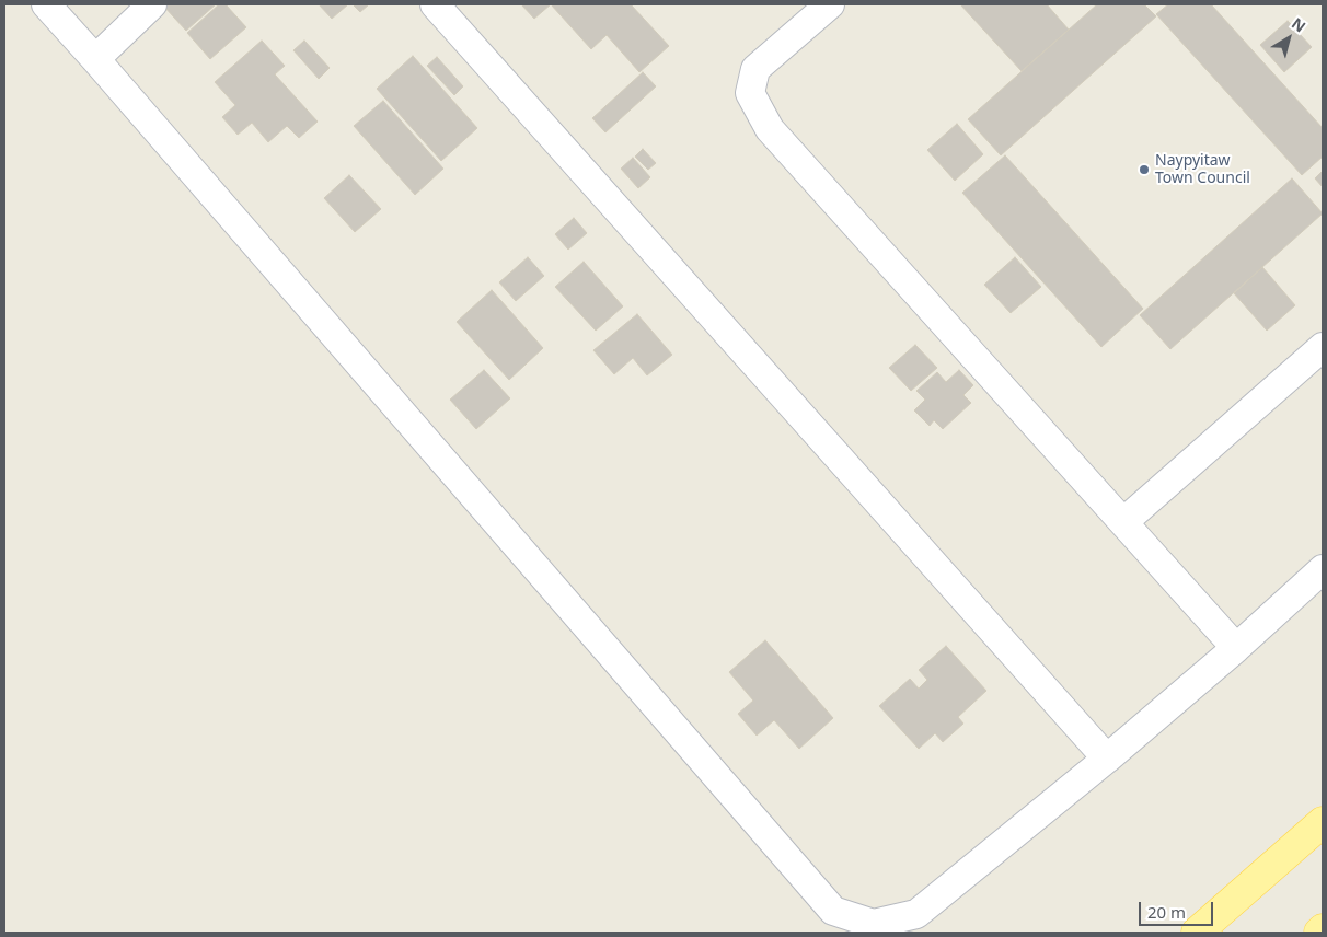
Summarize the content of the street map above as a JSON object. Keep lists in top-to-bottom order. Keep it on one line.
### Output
{"places":["Naypyitaw Town Council"],"scale_bar":"20 m","north":"top right"}
